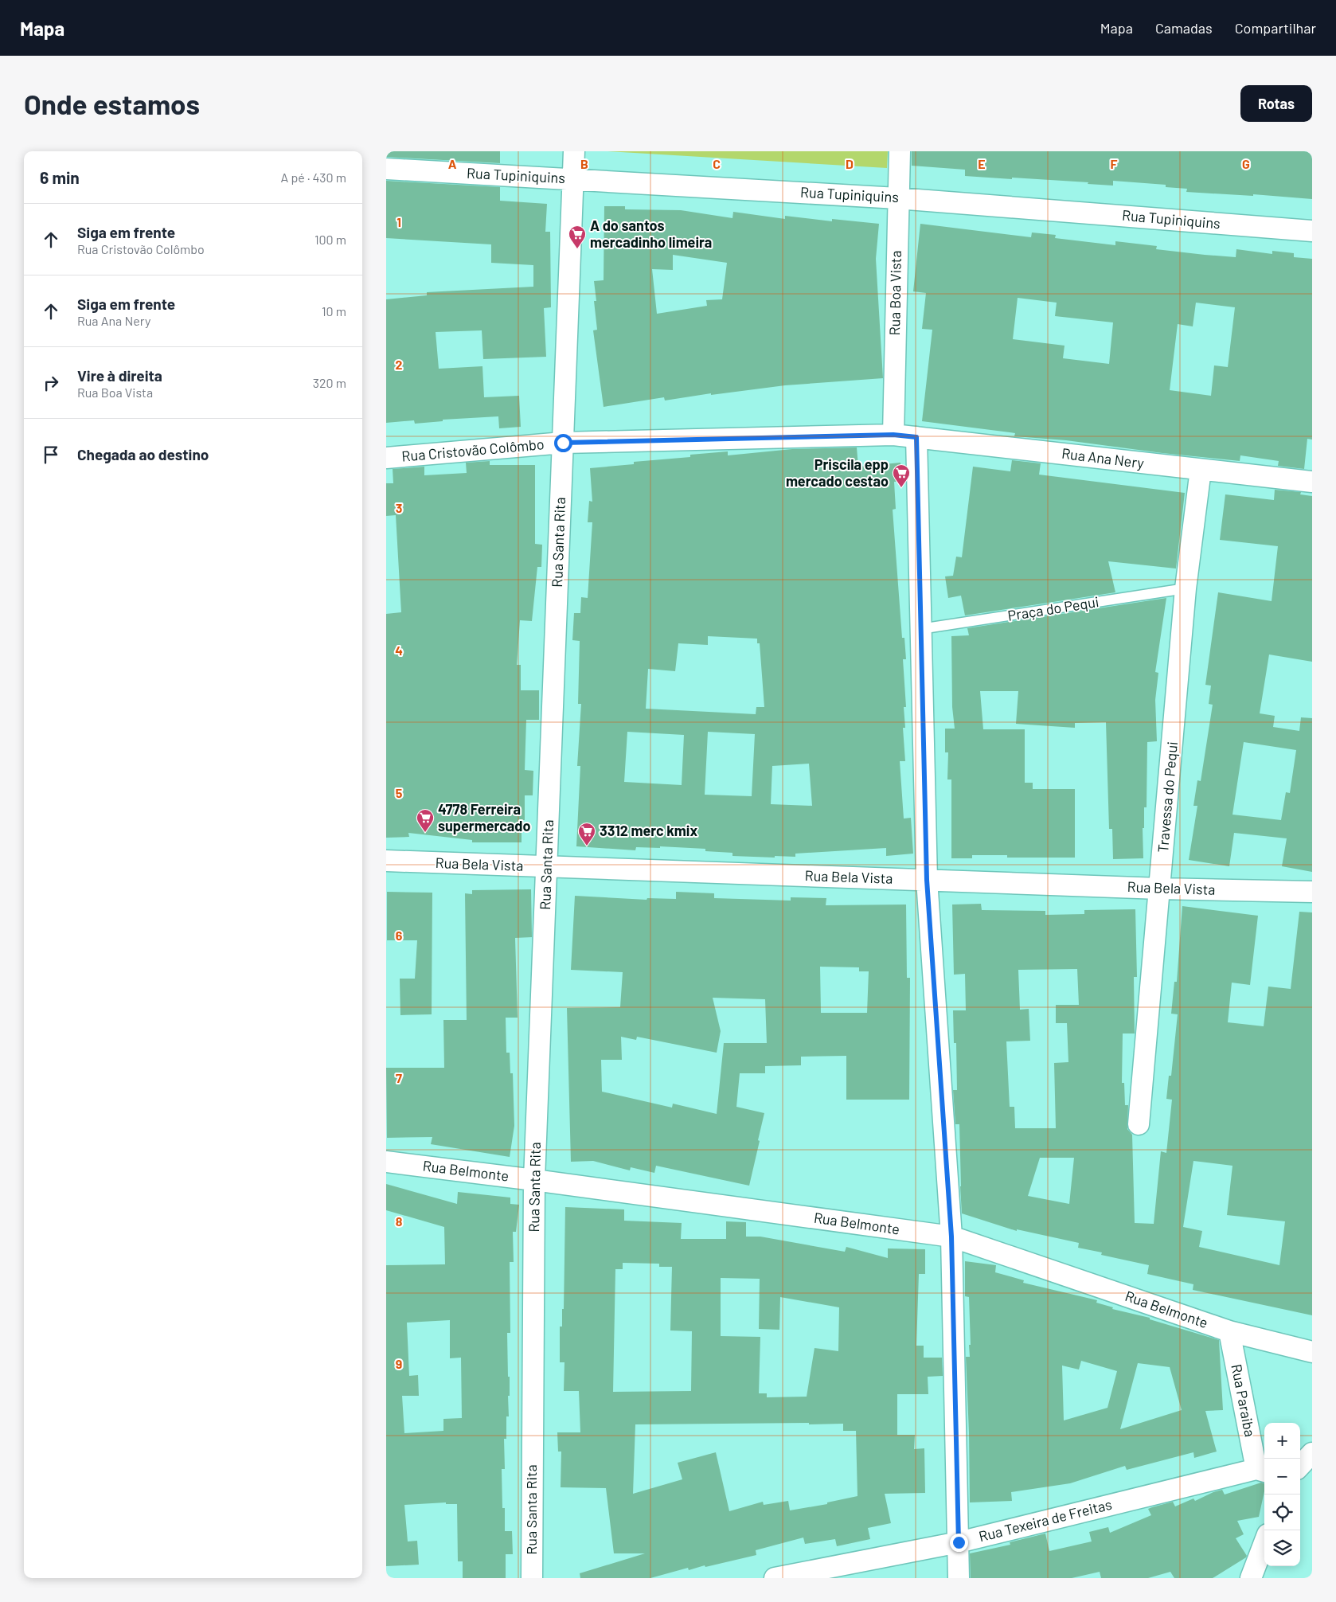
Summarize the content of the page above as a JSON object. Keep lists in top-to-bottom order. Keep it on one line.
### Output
{"streets":{"street":["Rua Tupiniquins","Rua Boa Vista","Rua Cristovão Colômbo","Rua Ana Nery","Rua Santa Rita","Travessa do Pequi","Rua Bela Vista","Rua Belmonte","Rua Paraiba","Rua Texeira de Freitas"],"lane":["Praça do Pequi"]},"crossings":[["Rua Tupiniquins","Rua Boa Vista"],["Rua Tupiniquins","Rua Santa Rita"],["Rua Boa Vista","Rua Cristovão Colômbo"],["Rua Boa Vista","Rua Ana Nery"],["Rua Cristovão Colômbo","Rua Ana Nery"],["Rua Cristovão Colômbo","Rua Santa Rita"],["Rua Ana Nery","Travessa do Pequi"],["Rua Santa Rita","Rua Bela Vista"],["Rua Santa Rita","Rua Belmonte"],["Praça do Pequi","Travessa do Pequi"],["Travessa do Pequi","Rua Bela Vista"],["Rua Belmonte","Rua Paraiba"],["Rua Paraiba","Rua Texeira de Freitas"]],"places":{"supermarket":["A do santos mercadinho limeira","Priscila epp mercado cestao","4778 Ferreira supermercado","3312 merc kmix"]},"page":{"header":"Mapa","nav":["Mapa","Camadas","Compartilhar"],"buttons":"Rotas","title":"Onde estamos","heading":["6 min","A pé · 430 m"],"list":[["Siga em frente","Rua Cristovão Colômbo","100 m"],["Siga em frente","Rua Ana Nery","10 m"],["Vire à direita","Rua Boa Vista","320 m"],"Chegada ao destino"],"map_buttons":["+","−"]},"grid":{"columns":["A","B","C","D","E","F","G"],"rows":["1","2","3","4","5","6","7","8","9"]}}
